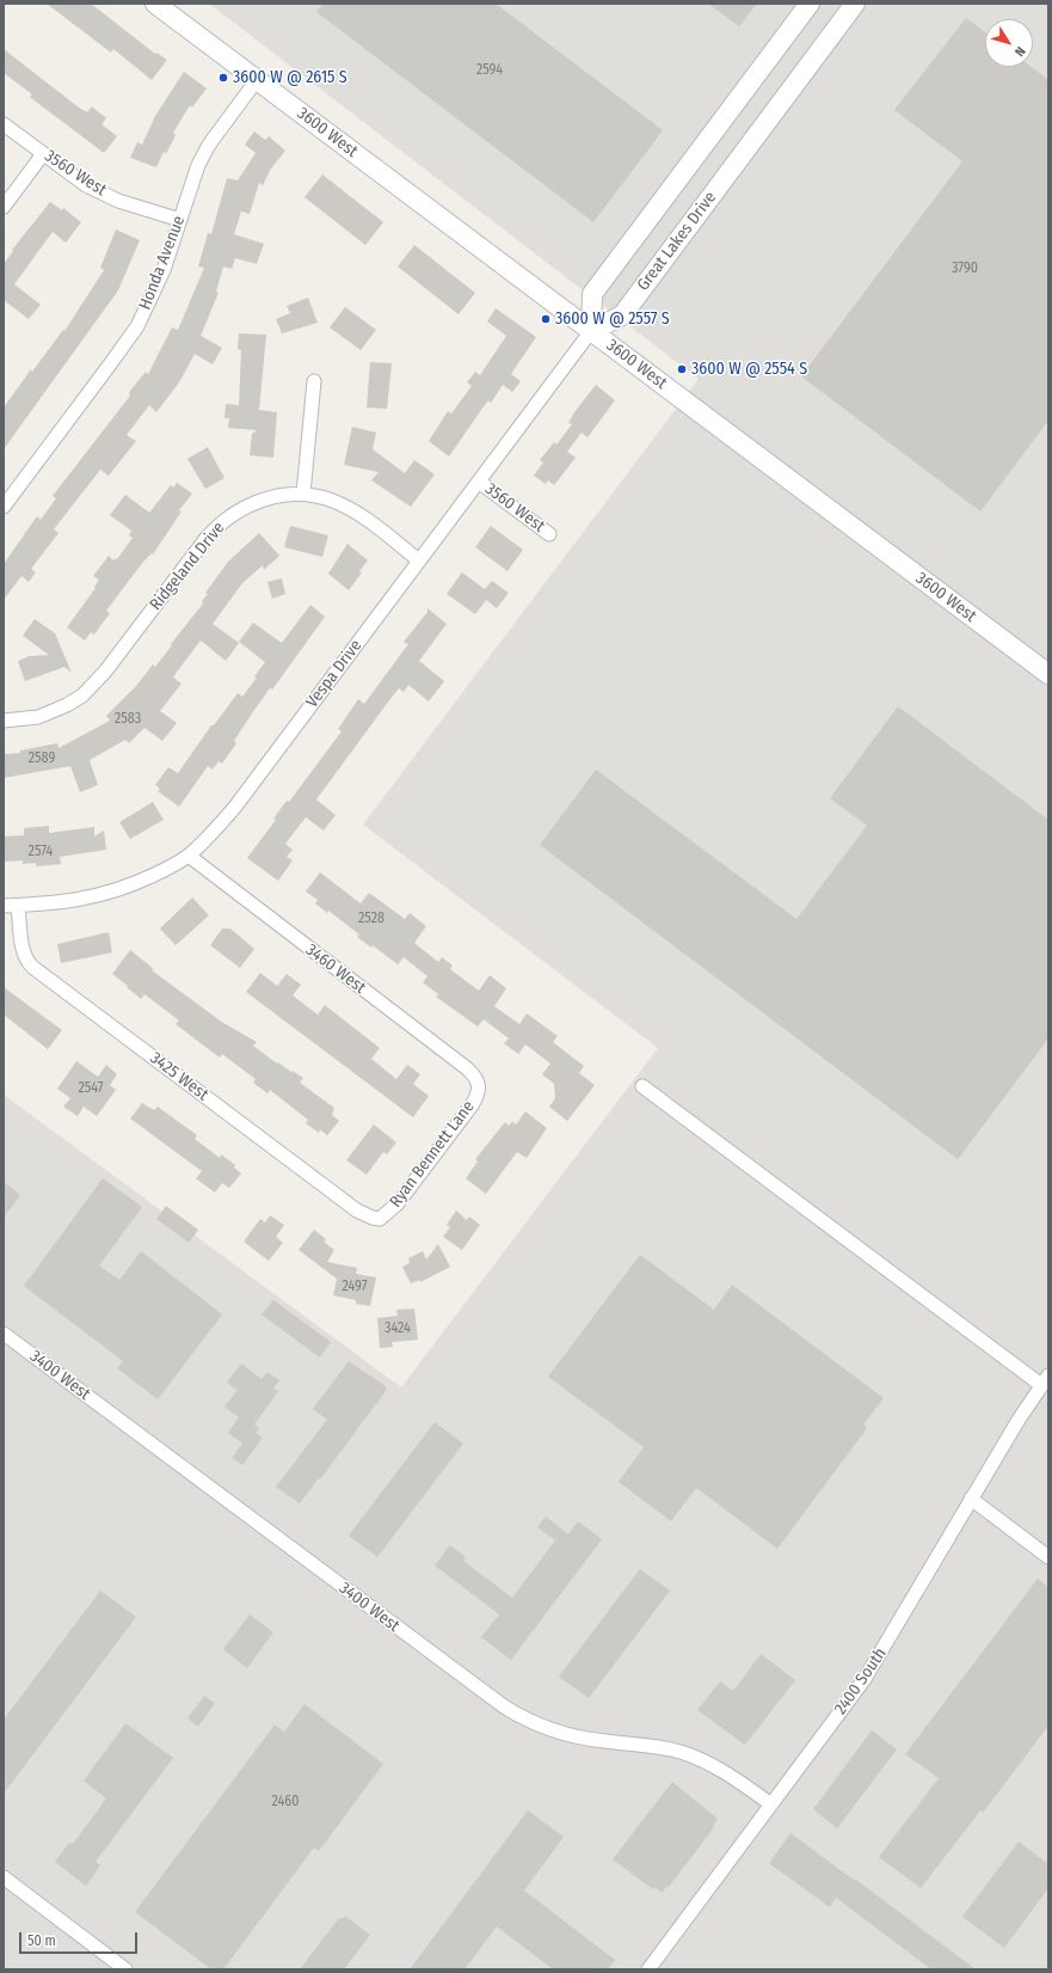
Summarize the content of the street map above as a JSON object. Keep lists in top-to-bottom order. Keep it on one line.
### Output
{"streets":{"street":["3600 West","3560 West","Great Lakes Drive","Honda Avenue","Ridgeland Drive","Vespa Drive","3460 West","3425 West","Ryan Bennett Lane","3400 West","2400 South"]},"crossings":[["3600 West","Great Lakes Drive"],["3600 West","Honda Avenue"],["3600 West","Vespa Drive"],["3560 West","Honda Avenue"],["3560 West","Vespa Drive"],["Great Lakes Drive","Vespa Drive"],["Ridgeland Drive","Vespa Drive"],["Vespa Drive","3460 West"],["Vespa Drive","3425 West"],["3460 West","Ryan Bennett Lane"],["3425 West","Ryan Bennett Lane"],["3400 West","2400 South"]],"places":["3600 W @ 2615 S","3600 W @ 2557 S","3600 W @ 2554 S"],"house_numbers":["2594","3790","2583","2589","2574","2528","2547","2497","3424","2460"],"scale_bar":"50 m","north":"bottom right"}
